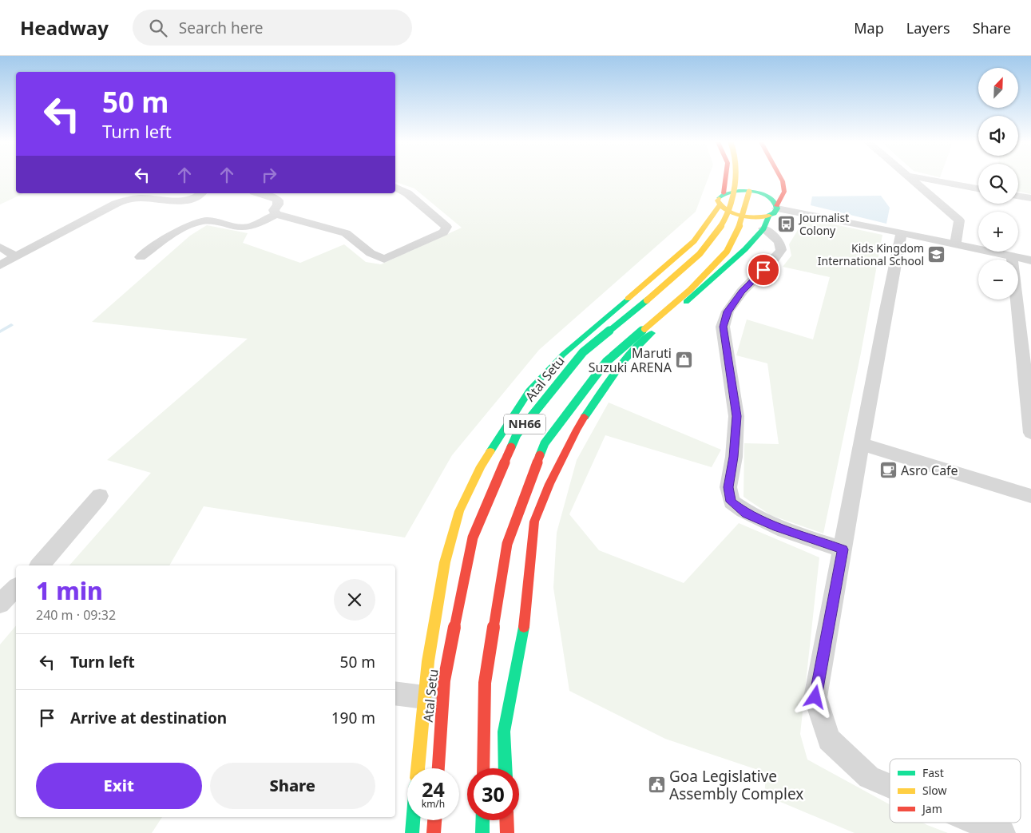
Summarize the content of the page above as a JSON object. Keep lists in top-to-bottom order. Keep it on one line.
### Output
{"streets":{"main road":["Atal Setu","NH66"]},"places":{"bus stop":["Journalist Colony"],"school or university":["Kids Kingdom International School"],"shop":["Maruti Suzuki ARENA"],"cafe":["Asro Cafe"],"public building":["Goa Legislative Assembly Complex"]},"legend":["Fast","Slow","Jam"],"north":"top right","page":{"header":"Headway","search":"Search here","nav":["Map","Layers","Share"],"map_buttons":["+","−"],"turn":["50 m","Turn left"],"heading":["1 min","240 m · 09:32"],"list":[{"name":"Turn left","value":"50 m"},{"name":"Arrive at destination","value":"190 m"}],"buttons":["Exit","Share"],"speed":"24 km/h","limit":"30"}}
